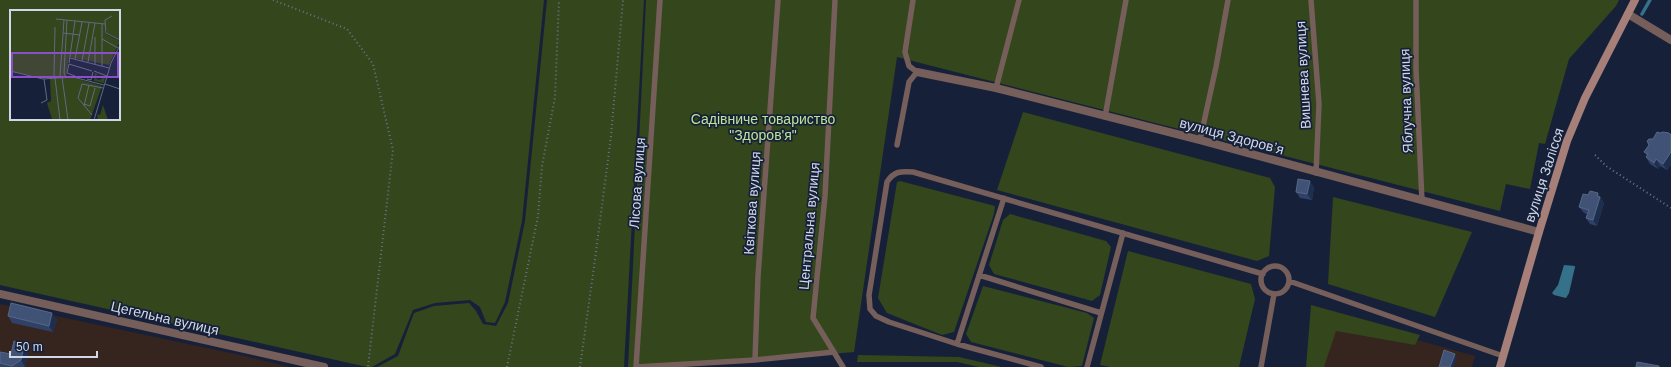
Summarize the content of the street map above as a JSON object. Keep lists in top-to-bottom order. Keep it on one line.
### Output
{"streets":{"main road":["вулиця Залісся"],"street":["вулиця Здоровʼя","Цегельна вулиця"],"lane":["Вишнева вулиця","Яблучна вулиця","Лісова вулиця","Квіткова вулиця","Центральна вулиця"]},"crossings":[["Вишнева вулиця","вулиця Здоровʼя"],["Яблучна вулиця","вулиця Здоровʼя"],["вулиця Здоровʼя","вулиця Залісся"]],"parks":["Садівниче товариство \"Здоров'я\""],"scale_bar":"50 m"}
